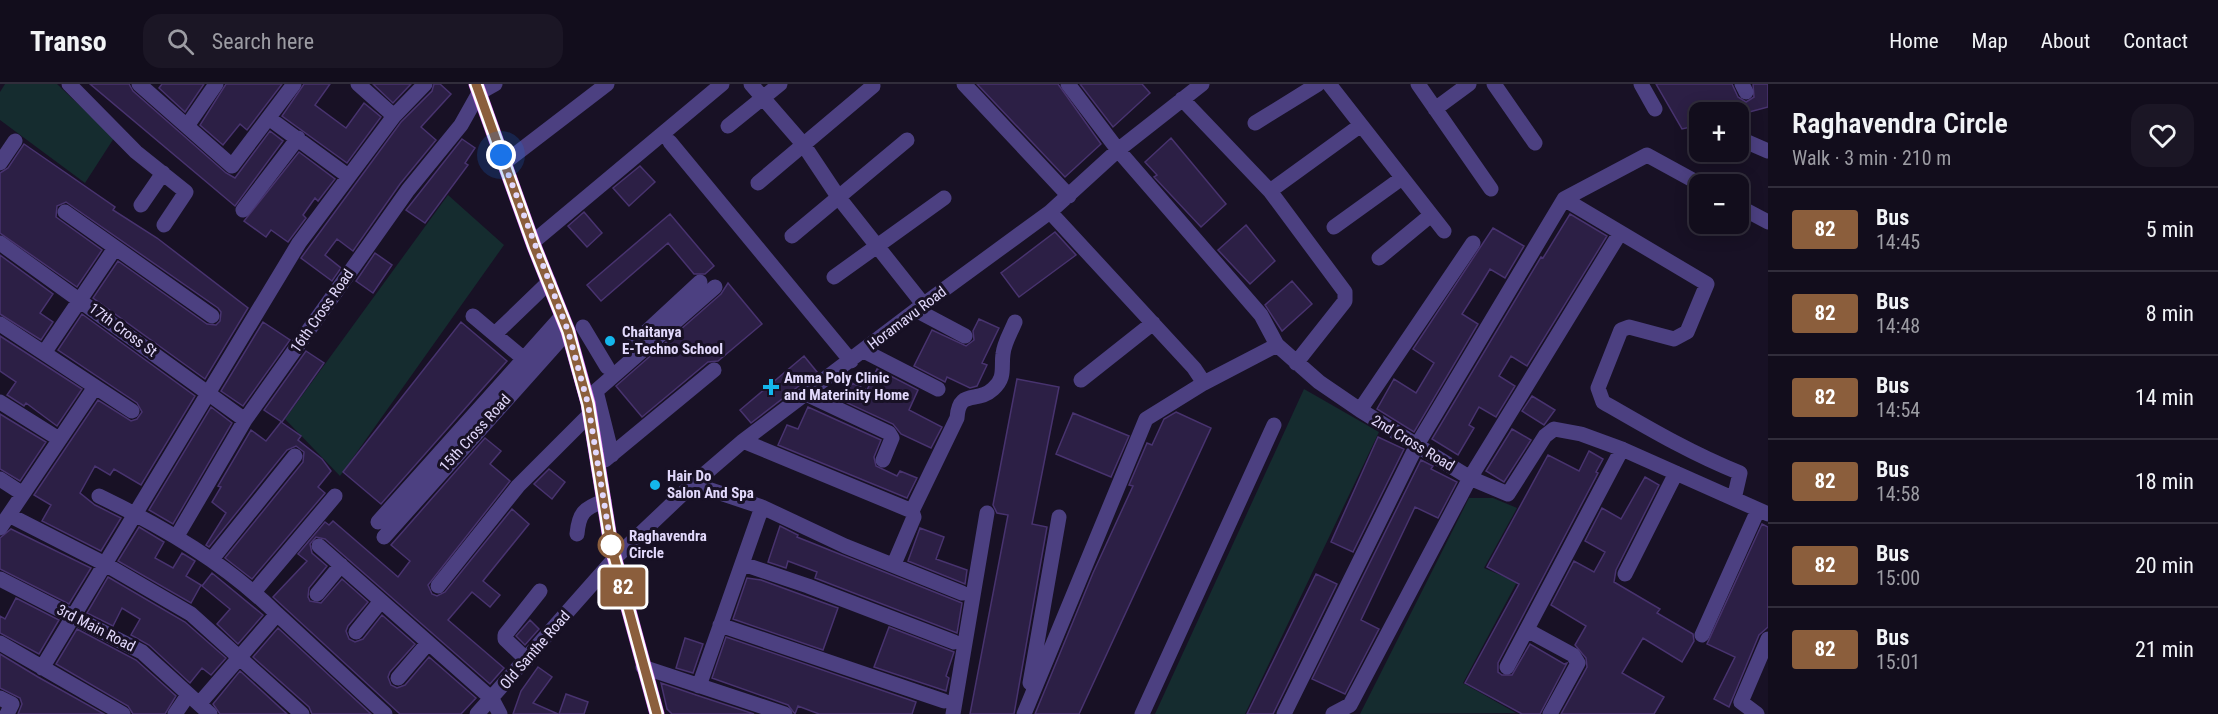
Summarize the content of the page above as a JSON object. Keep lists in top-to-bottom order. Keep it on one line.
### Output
{"streets":{"street":["16th Cross Road","Horamavu Road","17th Cross St","15th Cross Road","2nd Cross Road","3rd Main Road","Old Santhe Road"]},"crossings":[["16th Cross Road","17th Cross St"],["Horamavu Road","2nd Cross Road"],["Horamavu Road","Old Santhe Road"]],"places":{"other":["Chaitanya E-Techno School","Hair Do Salon And Spa","Raghavendra Circle"],"health":["Amma Poly Clinic and Materinity Home"]},"lines":["bus line 82"],"page":{"header":"Transo","search":"Search here","nav":["Home","Map","About","Contact"],"on_map":"82","heading":["Raghavendra Circle","Walk · 3 min · 210 m"],"map_buttons":["+","−"],"list":[{"mark":"82","name":"Bus","note":"14:45","value":"5 min"},{"mark":"82","name":"Bus","note":"14:48","value":"8 min"},{"mark":"82","name":"Bus","note":"14:54","value":"14 min"},{"mark":"82","name":"Bus","note":"14:58","value":"18 min"},{"mark":"82","name":"Bus","note":"15:00","value":"20 min"},{"mark":"82","name":"Bus","note":"15:01","value":"21 min"}]}}
